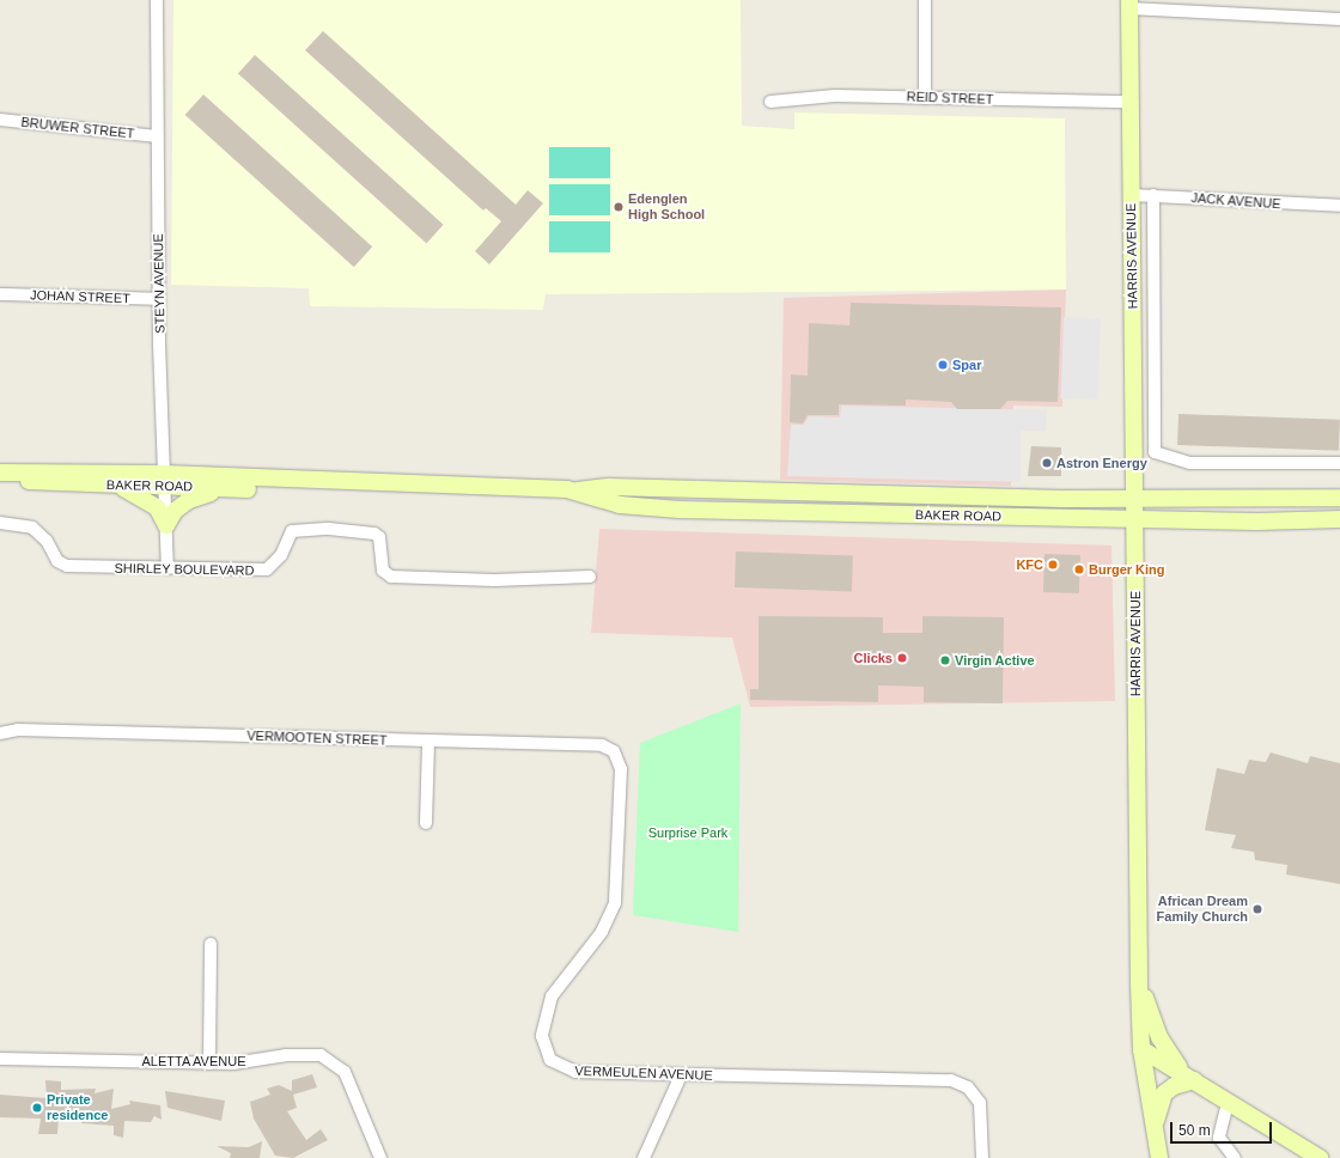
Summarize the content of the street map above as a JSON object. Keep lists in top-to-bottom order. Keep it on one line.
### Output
{"streets":{"main road":["HARRIS AVENUE","BAKER ROAD"],"street":["REID STREET","BRUWER STREET","JACK AVENUE","STEYN AVENUE","JOHAN STREET","SHIRLEY BOULEVARD","VERMOOTEN STREET","ALETTA AVENUE","VERMEULEN AVENUE"]},"crossings":[["REID STREET","HARRIS AVENUE"],["BRUWER STREET","STEYN AVENUE"],["JACK AVENUE","HARRIS AVENUE"],["HARRIS AVENUE","BAKER ROAD"],["STEYN AVENUE","JOHAN STREET"],["STEYN AVENUE","BAKER ROAD"],["STEYN AVENUE","SHIRLEY BOULEVARD"],["VERMOOTEN STREET","VERMEULEN AVENUE"]],"parks":["Surprise Park"],"places":["Edenglen High School","Spar","Astron Energy","KFC","Burger King","Clicks","Virgin Active","African Dream Family Church","Private residence"],"scale_bar":"50 m"}
